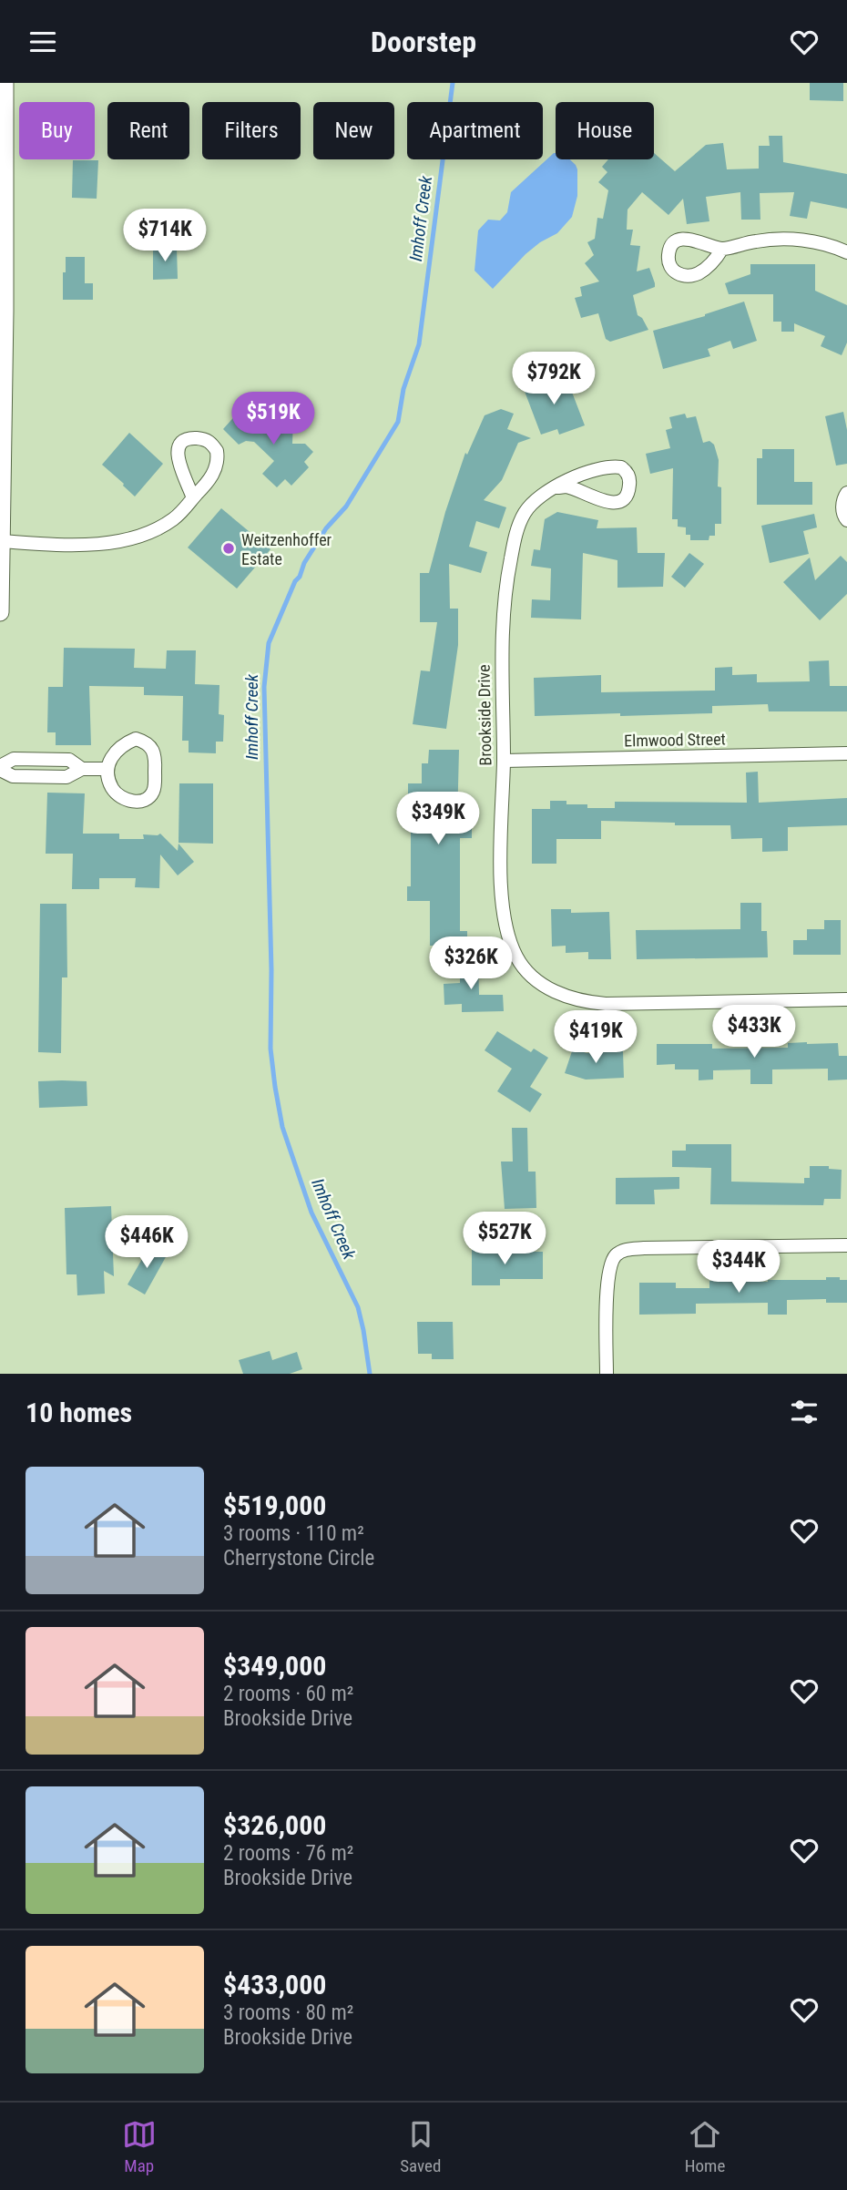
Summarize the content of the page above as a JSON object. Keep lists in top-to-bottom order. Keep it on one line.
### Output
{"streets":{"street":["Brookside Drive","Elmwood Street"]},"crossings":[["Brookside Drive","Elmwood Street"]],"water":["Imhoff Creek"],"places":["Weitzenhoffer Estate"],"page":{"header":"Doorstep","chip":["Buy","Rent","Filters","New","Apartment","House"],"price":["$714K","$792K","$519K","$349K","$326K","$433K","$419K","$527K","$446K","$344K"],"heading":"10 homes","list":[{"name":"$519,000","note":"3 rooms · 110 m² · Cherrystone Circle"},{"name":"$349,000","note":"2 rooms · 60 m² · Brookside Drive"},{"name":"$326,000","note":"2 rooms · 76 m² · Brookside Drive"},{"name":"$433,000","note":"3 rooms · 80 m² · Brookside Drive"}],"tabs":["Map","Saved","Home"]}}
